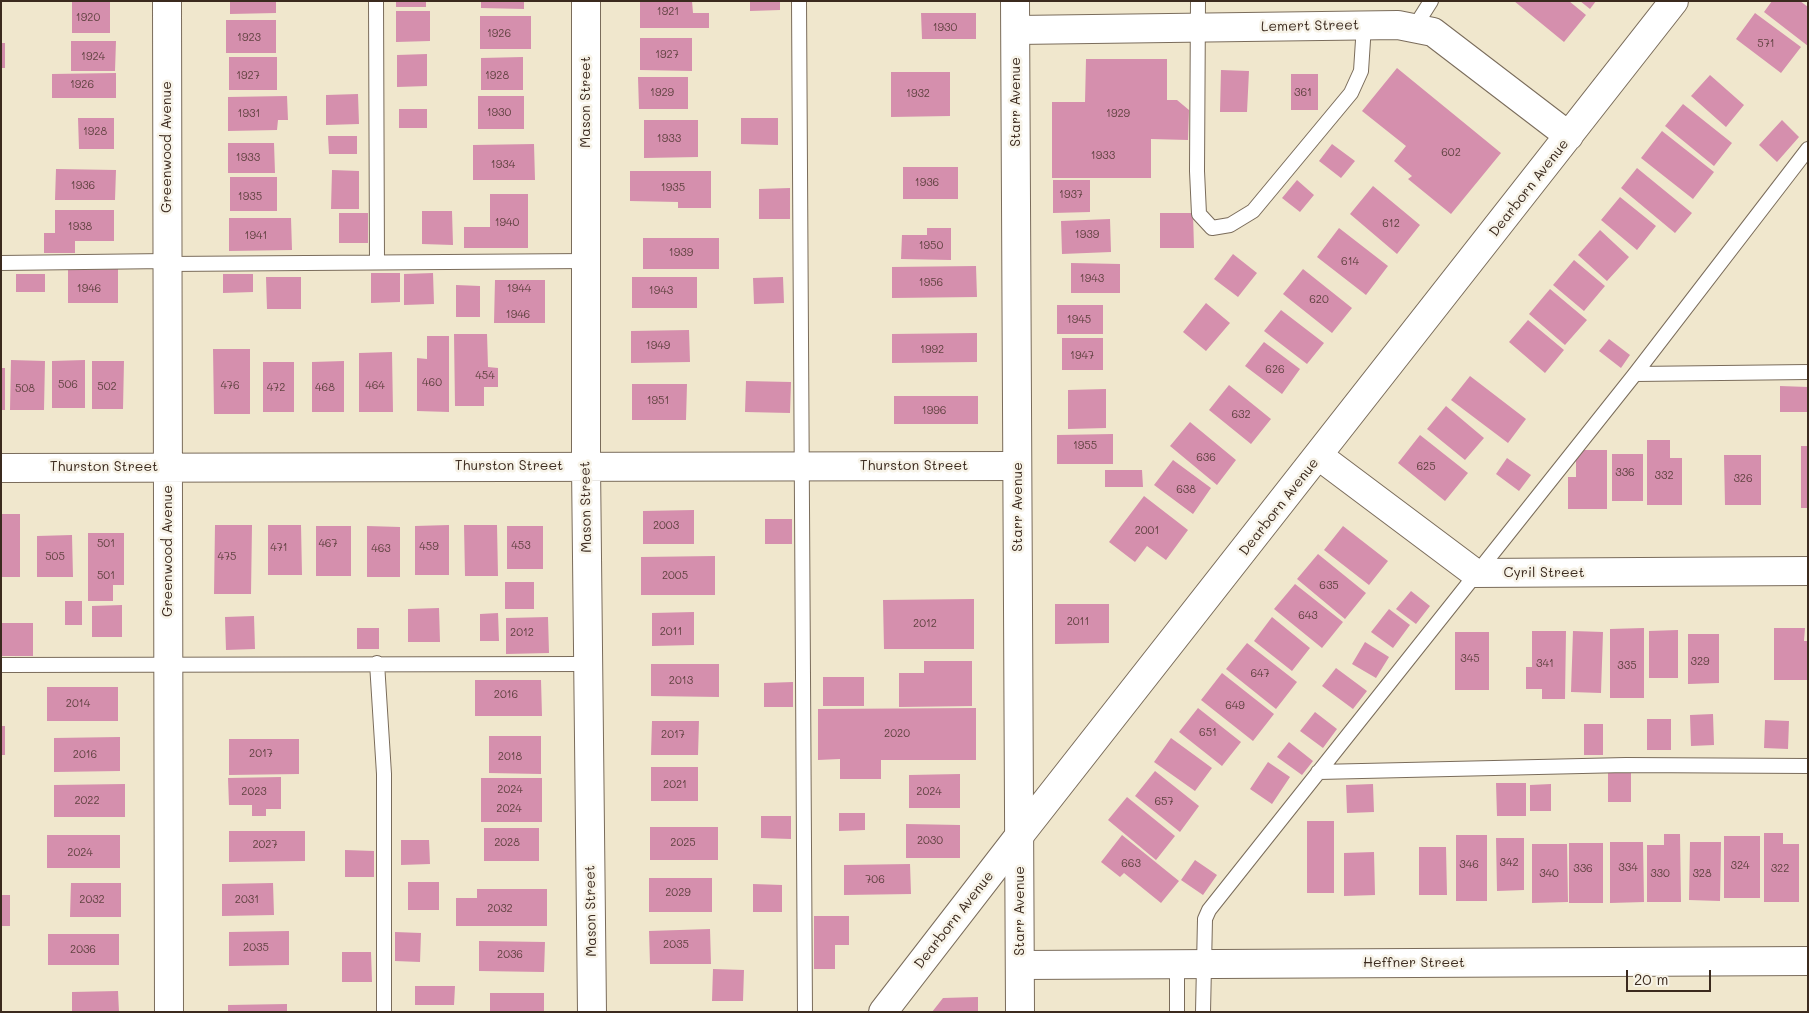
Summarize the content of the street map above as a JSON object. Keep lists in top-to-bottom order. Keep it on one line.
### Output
{"streets":{"street":["Lemert Street","Mason Street","Starr Avenue","Greenwood Avenue","Dearborn Avenue","Thurston Street","Cyril Street","Heffner Street"]},"crossings":[["Lemert Street","Starr Avenue"],["Lemert Street","Dearborn Avenue"],["Mason Street","Thurston Street"],["Starr Avenue","Dearborn Avenue"],["Starr Avenue","Thurston Street"],["Starr Avenue","Heffner Street"],["Greenwood Avenue","Thurston Street"]],"house_numbers":["1921","1920","1930","1926","1923","571","1927","1924","1927","1928","1926","1929","361","1932","1930","1931","1929","1928","1933","602","1933","1933","1934","1936","1936","1935","1937","1935","1940","612","1938","1939","1941","1950","1939","614","1943","1956","1946","1944","1943","620","1946","1945","1949","1992","1947","626","454","460","506","476","464","502","472","468","508","1951","1996","632","1955","636","625","336","332","326","638","2003","2001","501","467","453","459","471","463","505","475","501","2005","635","643","2011","2012","2011","2012","345","329","341","335","647","2013","2016","2014","649","651","2020","2017","2017","2016","2018","2021","2024","2023","2024","2022","657","2024","2030","2028","2025","2027","2024","342","663","346","324","334","336","322","340","330","328","706","2029","2032","2031","2032","2035","2035","2036","2036"],"scale_bar":"20 m"}
